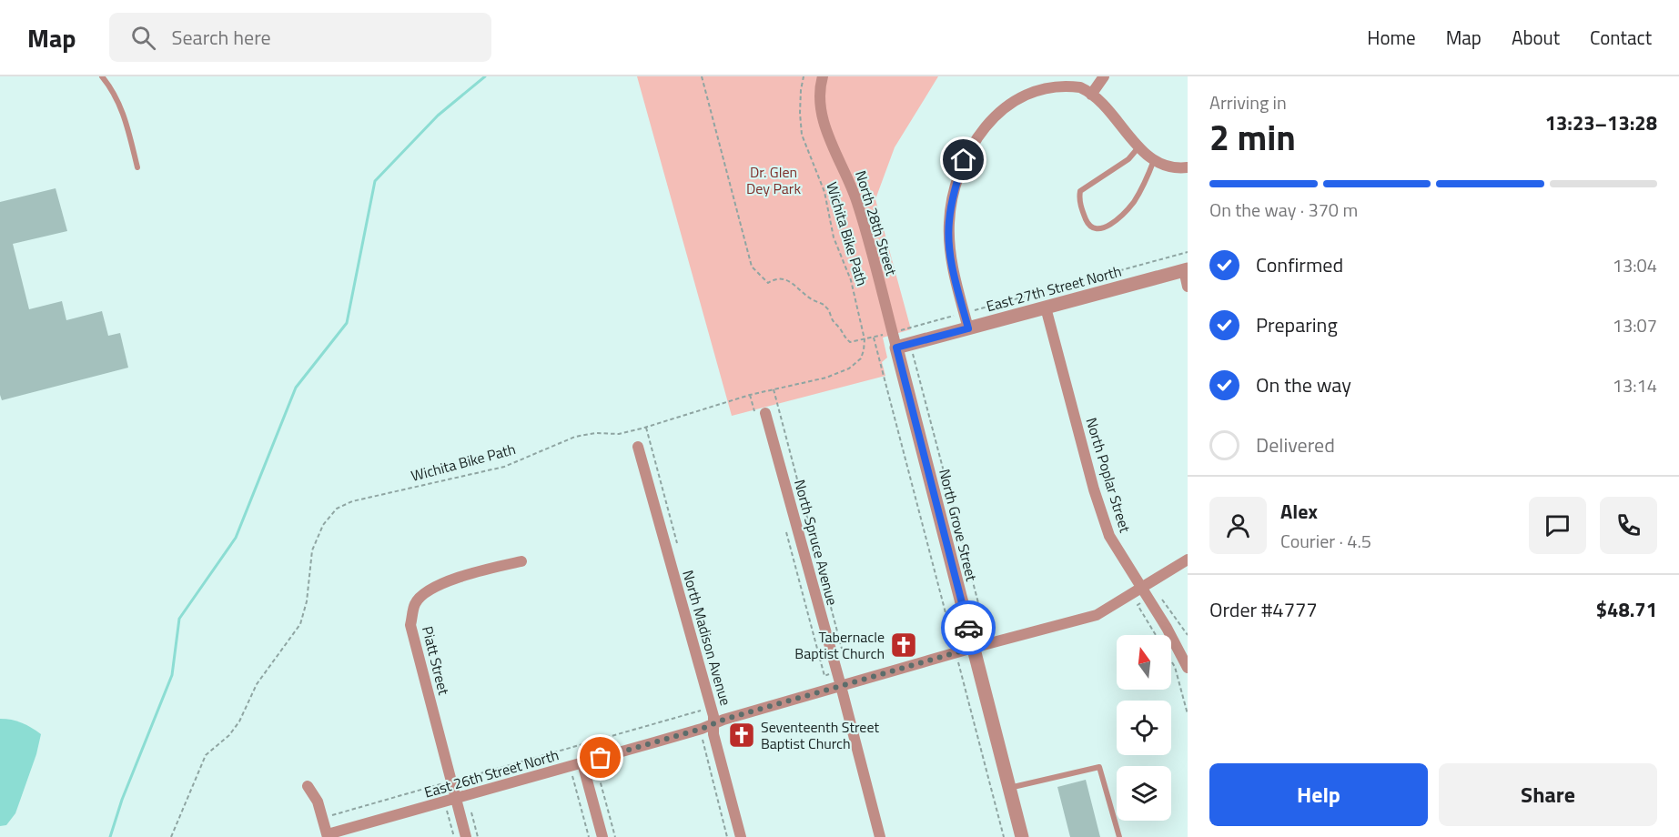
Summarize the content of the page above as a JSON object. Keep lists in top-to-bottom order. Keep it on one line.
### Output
{"streets":{"street":["North 28th Street","East 27th Street North","North Poplar Street","North Grove Street","North Spruce Avenue","North Madison Avenue","Piatt Street","East 26th Street North"],"path":["Wichita Bike Path"]},"crossings":[["North 28th Street","East 27th Street North"],["North 28th Street","North Grove Street"],["East 27th Street North","North Poplar Street"],["East 27th Street North","North Grove Street"],["North Poplar Street","East 26th Street North"],["North Grove Street","East 26th Street North"],["North Spruce Avenue","East 26th Street North"],["North Madison Avenue","East 26th Street North"],["Piatt Street","East 26th Street North"]],"parks":["Dr. Glen Dey Park"],"places":{"church":["Tabernacle Baptist Church","Seventeenth Street Baptist Church"]},"north":"top","page":{"header":"Map","search":"Search here","nav":["Home","Map","About","Contact"],"heading":["2 min","Arriving in","13:23–13:28"],"panel":["Alex","Courier · 4.5","Order #4777","$48.71"],"bar":"On the way · 370 m","list":[["Confirmed","13:04"],["Preparing","13:07"],["On the way","13:14"],"Delivered"],"buttons":["Help","Share"]}}
